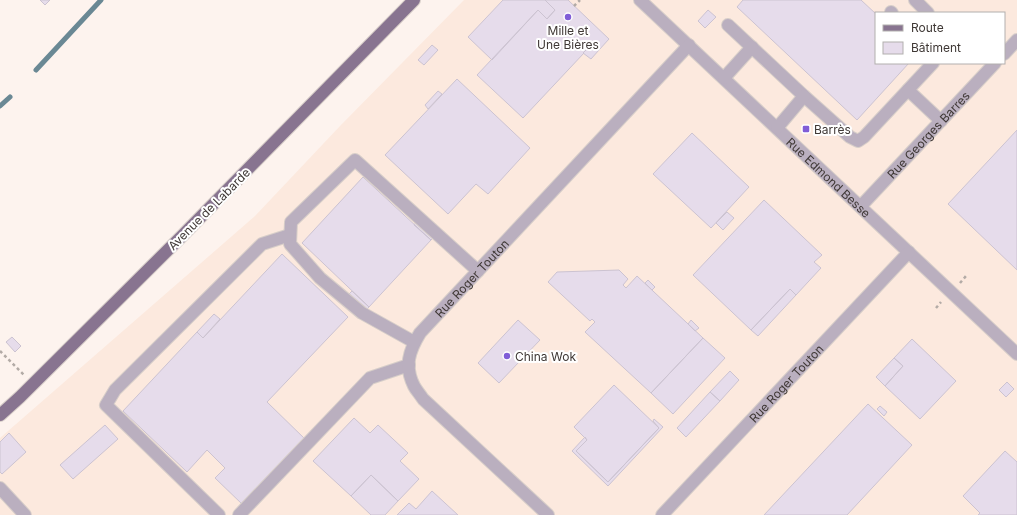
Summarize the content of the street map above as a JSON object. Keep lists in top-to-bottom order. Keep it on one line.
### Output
{"streets":{"main road":["Avenue de Labarde"],"street":["Rue Georges Barres","Rue Edmond Besse","Rue Roger Touton"]},"crossings":[["Rue Georges Barres","Rue Edmond Besse"],["Rue Edmond Besse","Rue Roger Touton"]],"places":{"other":["Mille et Une Bières","China Wok"],"transit":["Barrès"]},"legend":["Route","Bâtiment"]}
